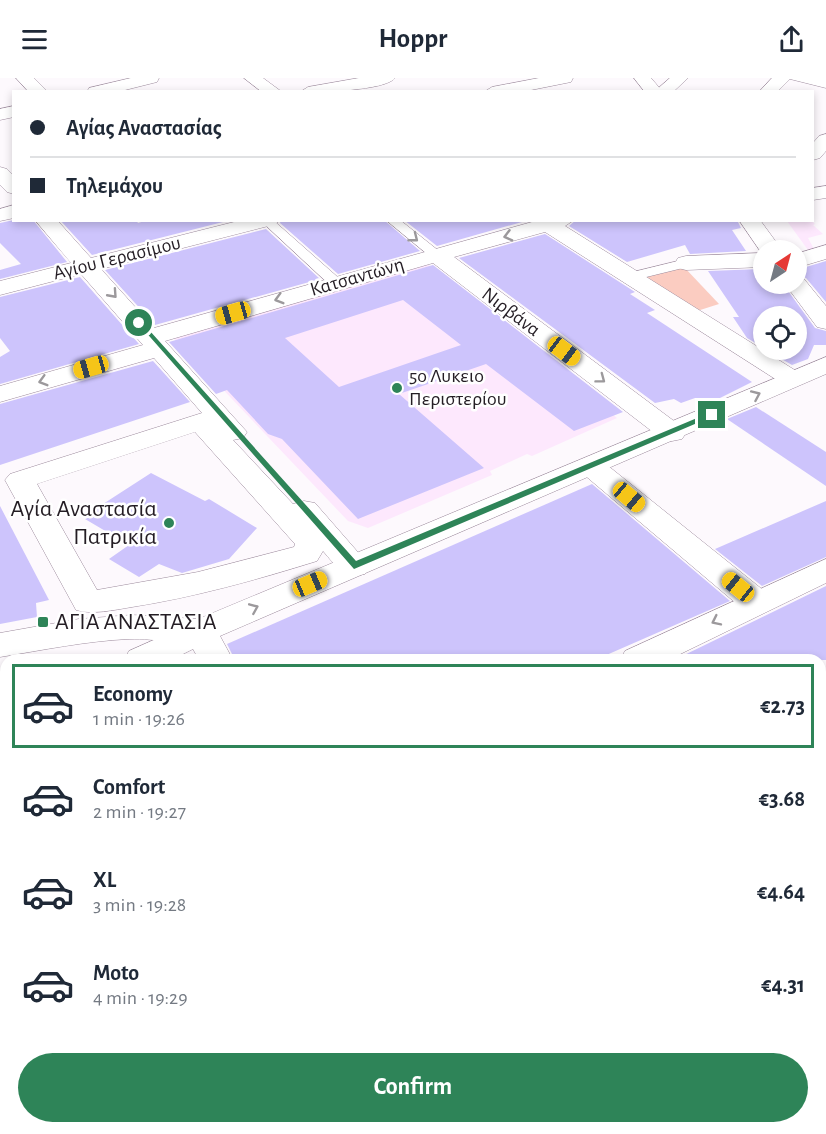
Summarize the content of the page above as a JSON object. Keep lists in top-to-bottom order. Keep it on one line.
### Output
{"streets":{"street":["Αγίου Γερασίμου","Κατσαντώνη","Νιρβάνα"]},"crossings":[["Κατσαντώνη","Νιρβάνα"]],"places":{"other":["5ο Λυκειο Περιστερίου","Αγία Αναστασία Πατρικία"],"transit":["ΑΓΙΑ ΑΝΑΣΤΑΣΙΑ"]},"north":"top right","page":{"header":"Hoppr","banner":["Αγίας Αναστασίας","Τηλεμάχου"],"list":[{"name":"Economy","note":"1 min · 19:26","value":"€2.73"},{"name":"Comfort","note":"2 min · 19:27","value":"€3.68"},{"name":"XL","note":"3 min · 19:28","value":"€4.64"},{"name":"Moto","note":"4 min · 19:29","value":"€4.31"}],"buttons":"Confirm"}}
